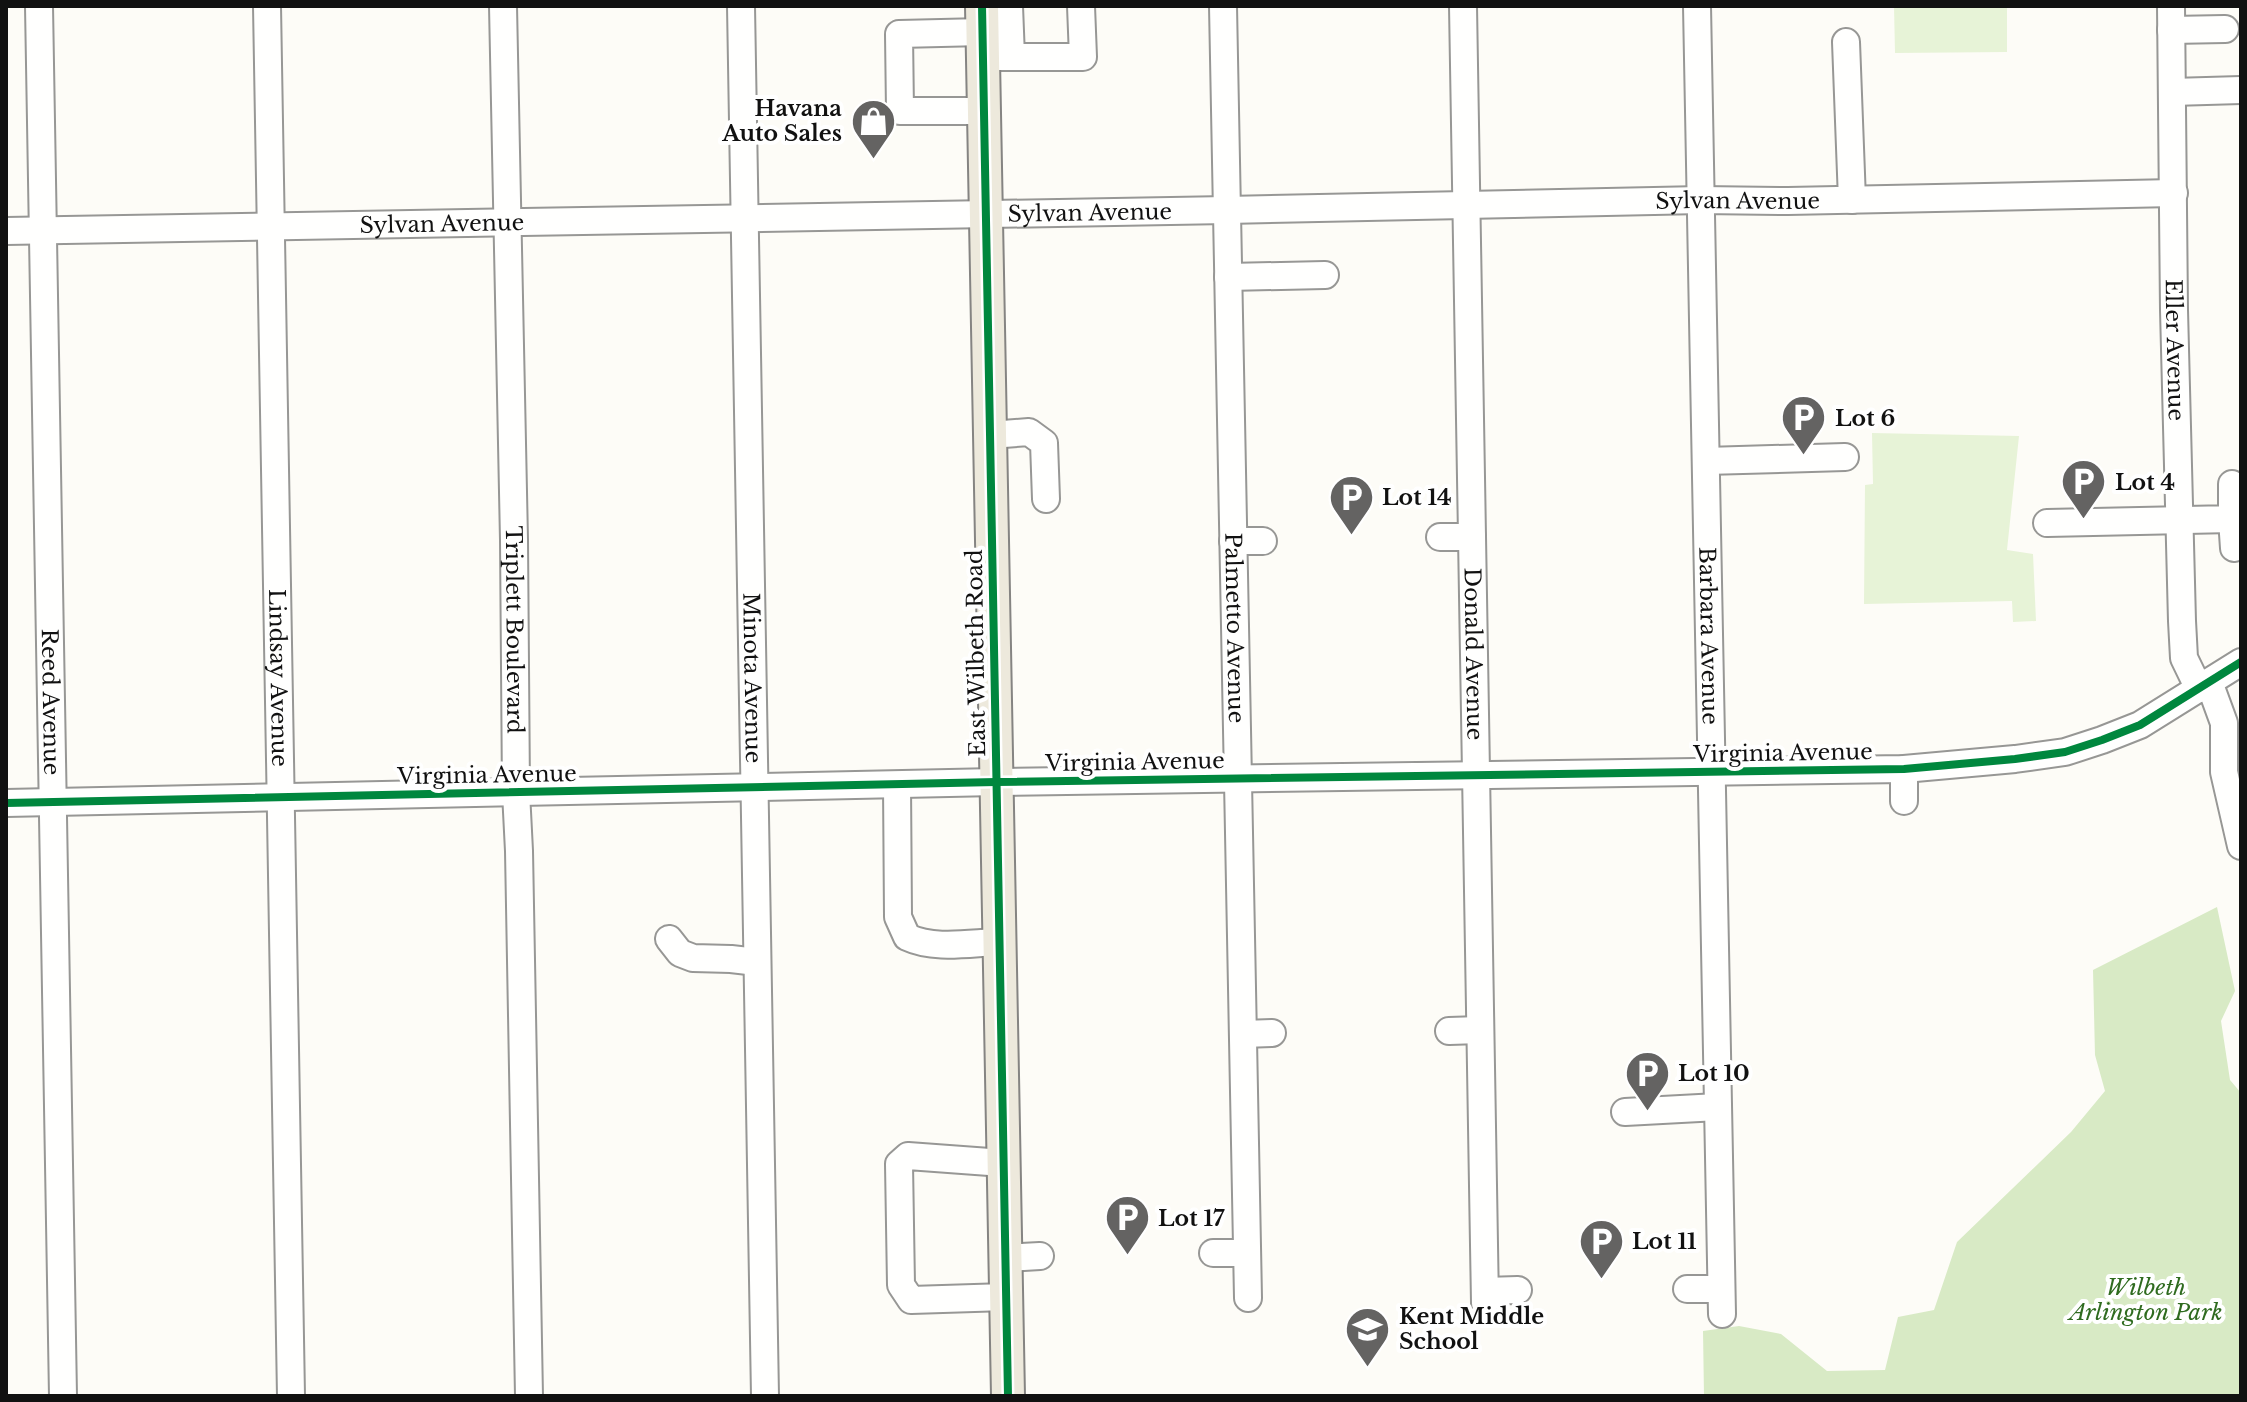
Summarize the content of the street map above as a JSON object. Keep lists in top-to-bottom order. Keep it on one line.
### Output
{"streets":{"main road":["East Wilbeth Road"],"street":["Sylvan Avenue","Eller Avenue","Palmetto Avenue","Triplett Boulevard","Barbara Avenue","Donald Avenue","Lindsay Avenue","Minota Avenue","Reed Avenue","Virginia Avenue"]},"crossings":[["Sylvan Avenue","Eller Avenue"],["Sylvan Avenue","Palmetto Avenue"],["Sylvan Avenue","Triplett Boulevard"],["Sylvan Avenue","Barbara Avenue"],["Sylvan Avenue","East Wilbeth Road"],["Sylvan Avenue","Donald Avenue"],["Sylvan Avenue","Lindsay Avenue"],["Sylvan Avenue","Minota Avenue"],["Sylvan Avenue","Reed Avenue"],["Eller Avenue","Virginia Avenue"],["Palmetto Avenue","Virginia Avenue"],["Triplett Boulevard","Virginia Avenue"],["Barbara Avenue","Virginia Avenue"],["East Wilbeth Road","Virginia Avenue"],["Donald Avenue","Virginia Avenue"],["Lindsay Avenue","Virginia Avenue"],["Minota Avenue","Virginia Avenue"],["Reed Avenue","Virginia Avenue"]],"parks":["Wilbeth Arlington Park"],"places":{"shop":["Havana Auto Sales"],"parking":["Lot 6","Lot 4","Lot 14","Lot 10","Lot 17","Lot 11"],"school or university":["Kent Middle School"]}}
